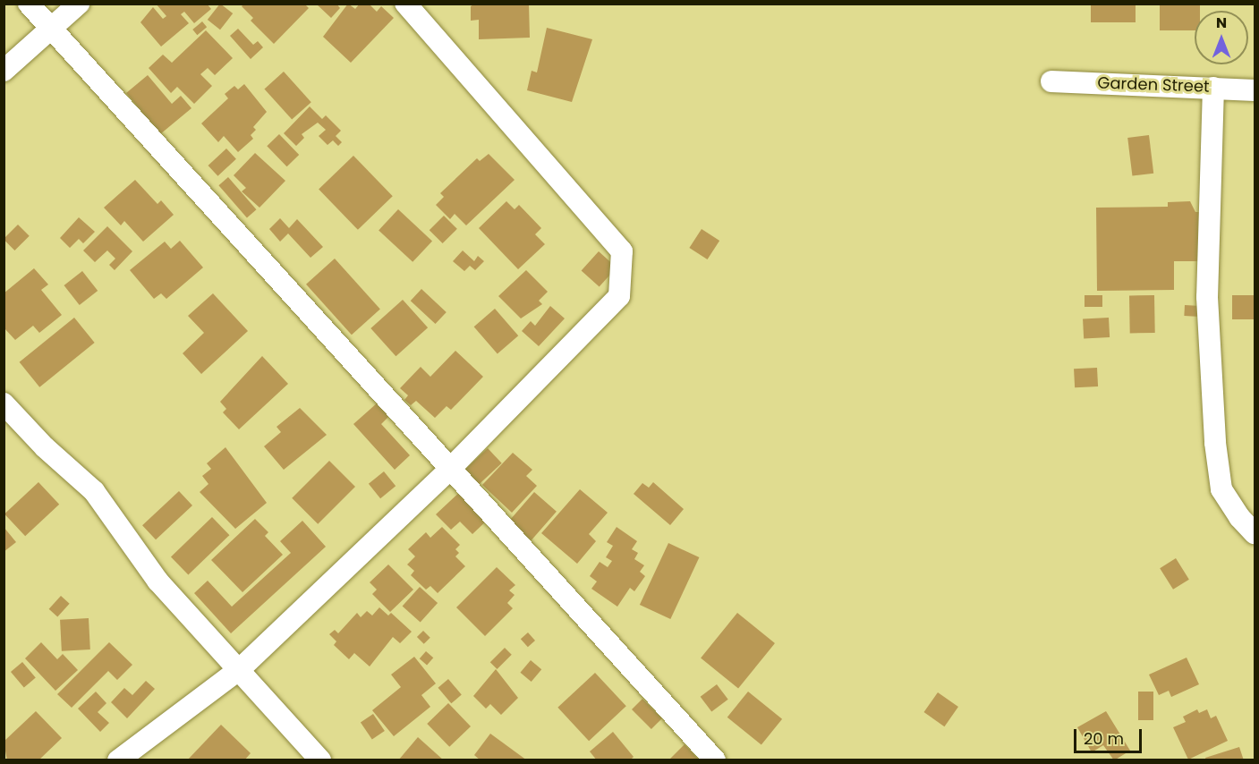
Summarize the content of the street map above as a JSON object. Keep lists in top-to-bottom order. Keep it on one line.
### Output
{"streets":{"street":["Garden Street"]},"scale_bar":"20 m","north":"top"}
